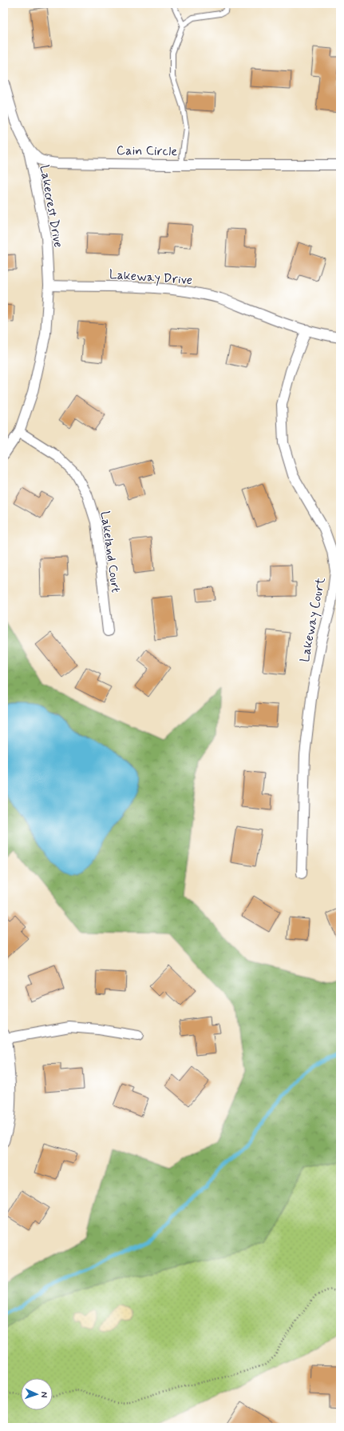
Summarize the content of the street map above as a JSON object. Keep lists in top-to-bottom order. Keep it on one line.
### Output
{"streets":{"street":["Cain Circle","Lakecrest Drive","Lakeway Drive","Lakeland Court","Lakeway Court"]},"crossings":[["Cain Circle","Lakecrest Drive"],["Lakecrest Drive","Lakeway Drive"],["Lakecrest Drive","Lakeland Court"],["Lakeway Drive","Lakeway Court"]],"north":"right"}
